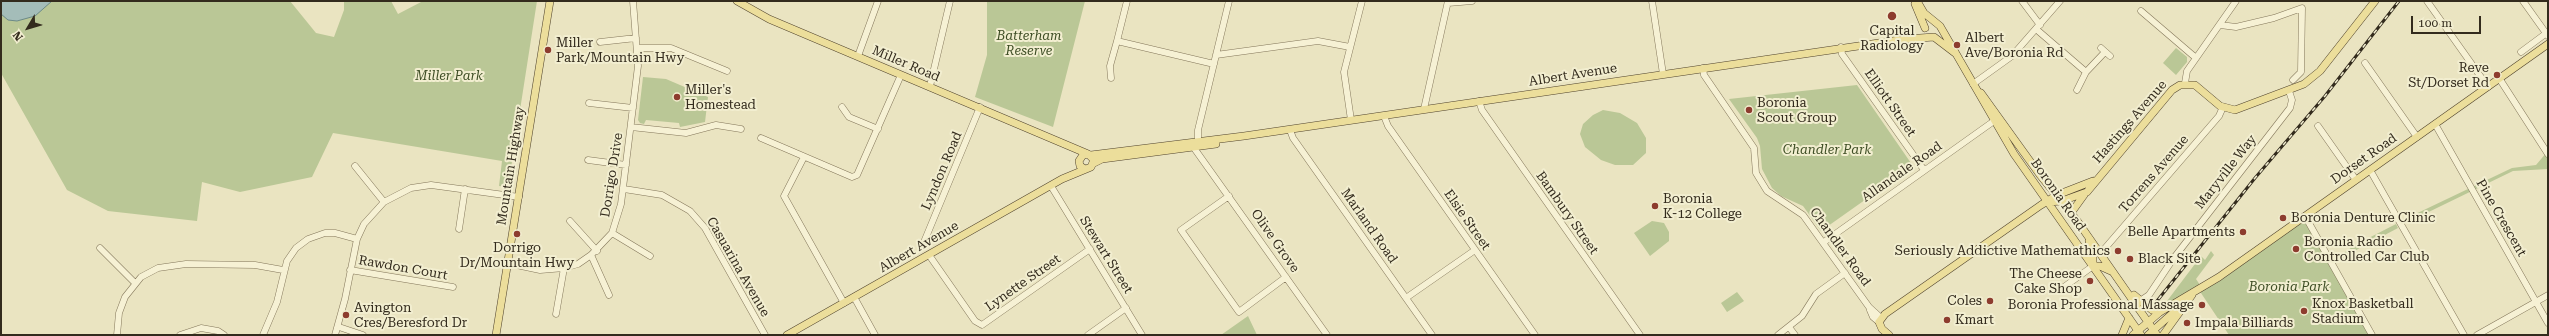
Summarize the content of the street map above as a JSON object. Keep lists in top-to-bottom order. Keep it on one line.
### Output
{"streets":{"main road":["Miller Road","Albert Avenue","Hastings Avenue","Dorset Road","Mountain Highway","Boronia Road","Chandler Road"],"street":["Elliott Street","Lyndon Road","Allandale Road","Maryville Way","Torrens Avenue","Dorrigo Drive","Bambury Street","Pine Crescent","Elsie Street","Marland Road","Olive Grove","Stewart Street","Casuarina Avenue","Rawdon Court","Lynette Street"]},"crossings":[["Miller Road","Albert Avenue"],["Miller Road","Lyndon Road"],["Albert Avenue","Elliott Street"],["Albert Avenue","Boronia Road"],["Albert Avenue","Bambury Street"],["Albert Avenue","Elsie Street"],["Albert Avenue","Marland Road"],["Albert Avenue","Olive Grove"],["Albert Avenue","Chandler Road"],["Albert Avenue","Stewart Street"],["Albert Avenue","Lynette Street"],["Elliott Street","Allandale Road"],["Hastings Avenue","Torrens Avenue"],["Hastings Avenue","Boronia Road"],["Hastings Avenue","Chandler Road"],["Dorset Road","Boronia Road"],["Dorset Road","Pine Crescent"],["Mountain Highway","Dorrigo Drive"],["Allandale Road","Boronia Road"],["Allandale Road","Chandler Road"],["Maryville Way","Boronia Road"],["Torrens Avenue","Boronia Road"],["Dorrigo Drive","Casuarina Avenue"],["Stewart Street","Lynette Street"]],"parks":["Batterham Reserve","Miller Park","Chandler Park","Boronia Park"],"places":["Capital Radiology","Albert Ave/Boronia Rd","Miller Park/Mountain Hwy","Reve St/Dorset Rd","Miller's Homestead","Boronia Scout Group","Boronia K-12 College","Boronia Denture Clinic","Belle Apartments","Dorrigo Dr/Mountain Hwy","Boronia Radio Controlled Car Club","Seriously Addictive Mathemathics","Black Site","The Cheese Cake Shop","Coles","Boronia Professional Massage","Knox Basketball Stadium","Avington Cres/Beresford Dr","Kmart","Impala Billiards"],"scale_bar":"100 m","north":"bottom left"}
